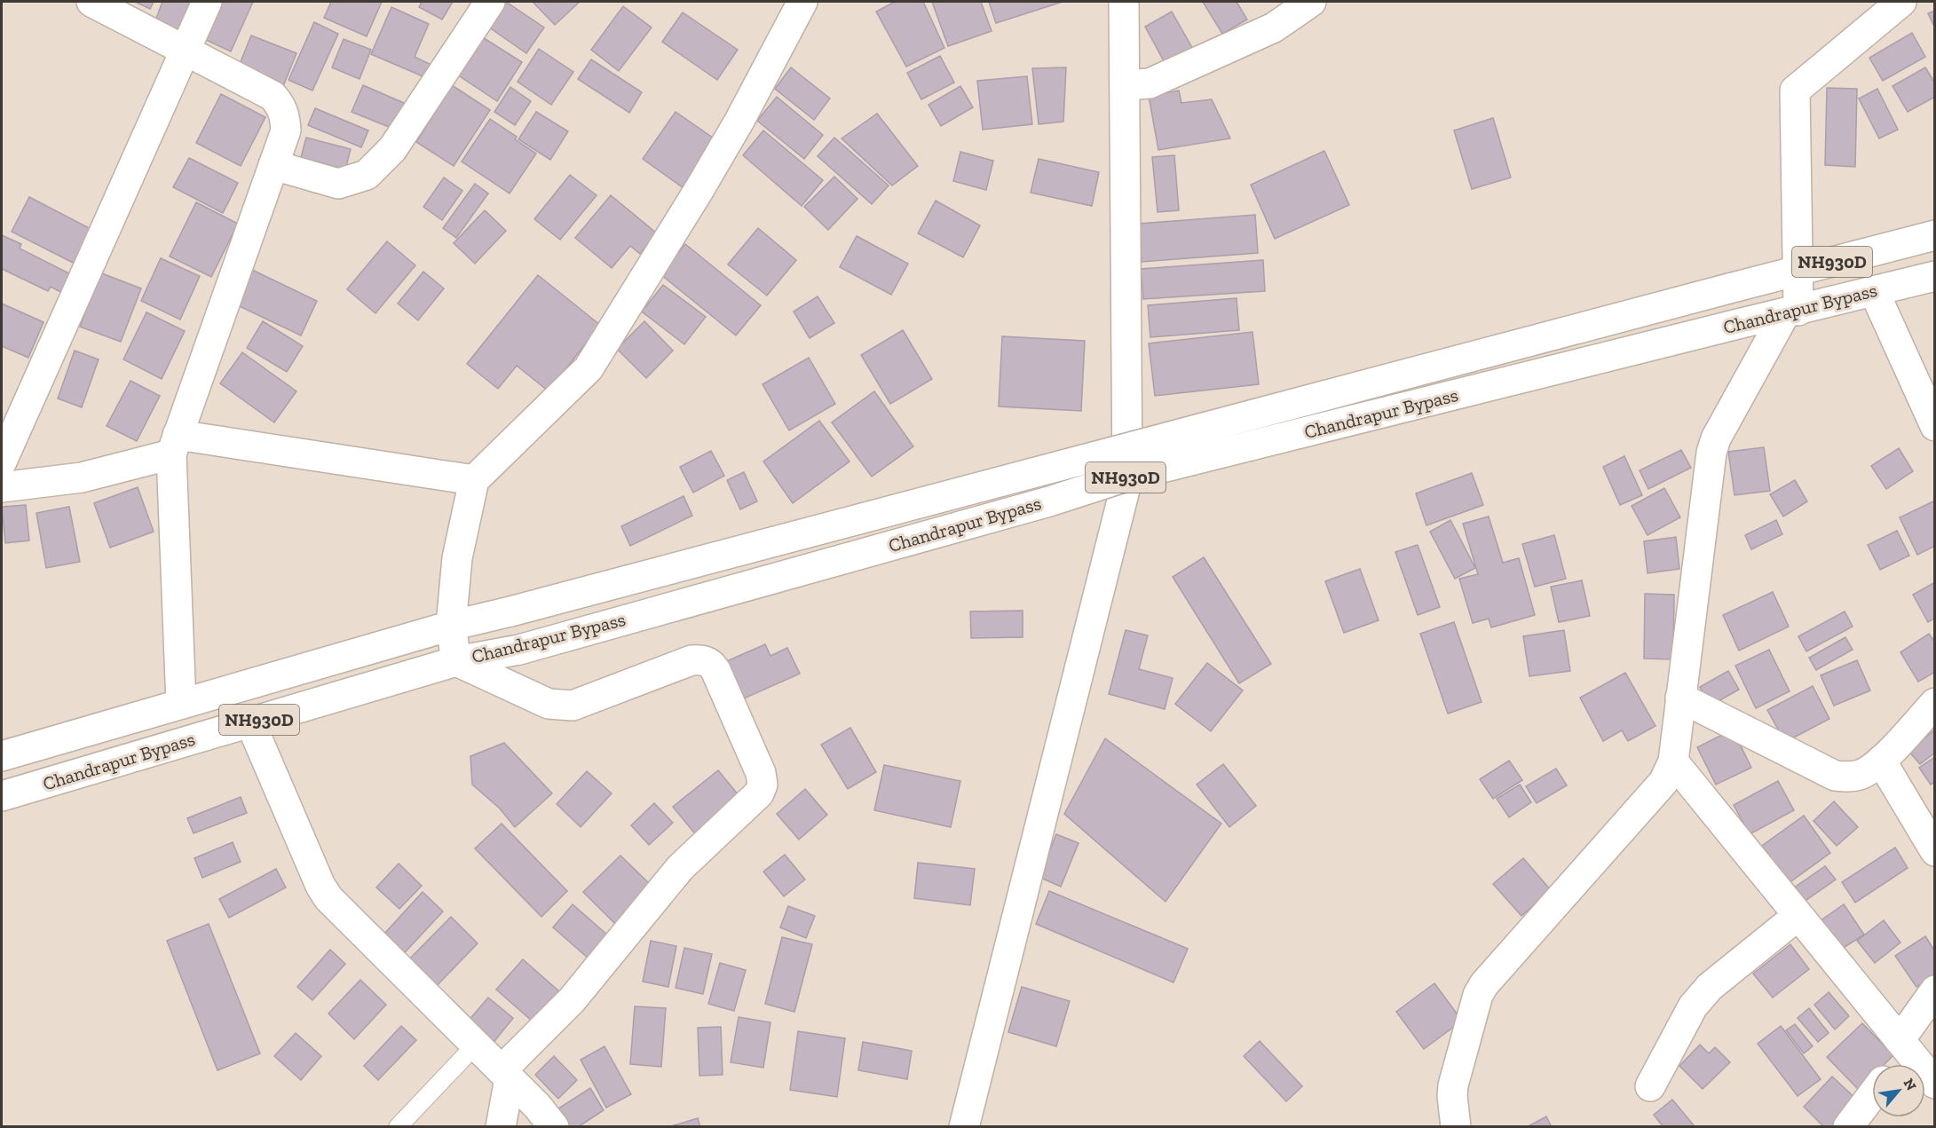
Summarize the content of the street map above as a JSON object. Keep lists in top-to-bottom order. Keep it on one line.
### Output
{"streets":{"main road":["NH930D","Chandrapur Bypass"]},"north":"top right"}
